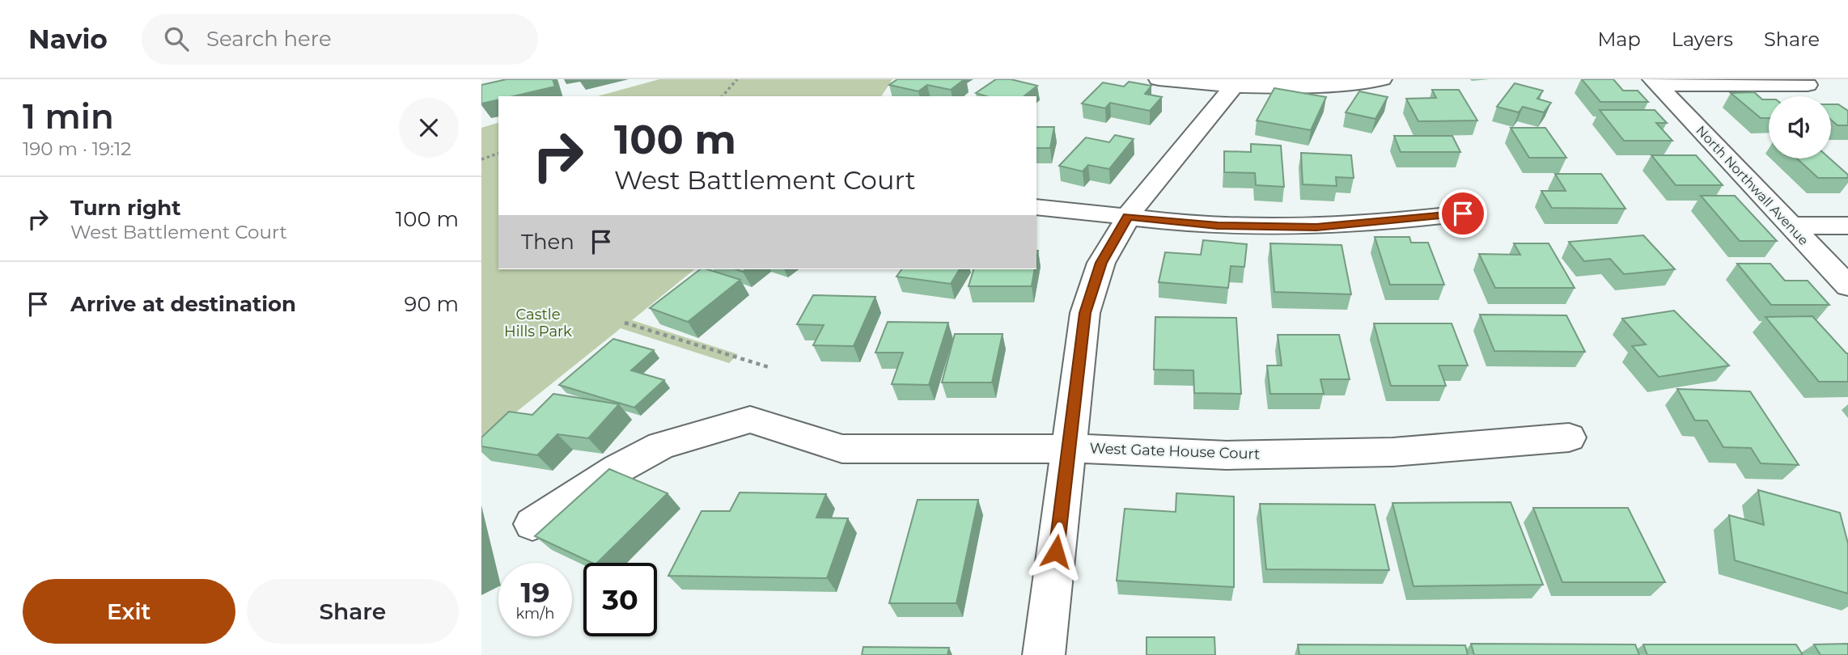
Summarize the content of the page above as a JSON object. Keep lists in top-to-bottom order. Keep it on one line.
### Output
{"streets":{"street":["North Northwall Avenue","West Gate House Court"]},"parks":["Castle Hills Park"],"page":{"header":"Navio","search":"Search here","nav":["Map","Layers","Share"],"heading":["1 min","190 m · 19:12"],"turn":["100 m","West Battlement Court"],"list":[{"name":"Turn right","note":"West Battlement Court","value":"100 m"},{"name":"Arrive at destination","value":"90 m"}],"then":"Then","speed":"19 km/h","limit":"30","buttons":["Exit","Share"]}}
